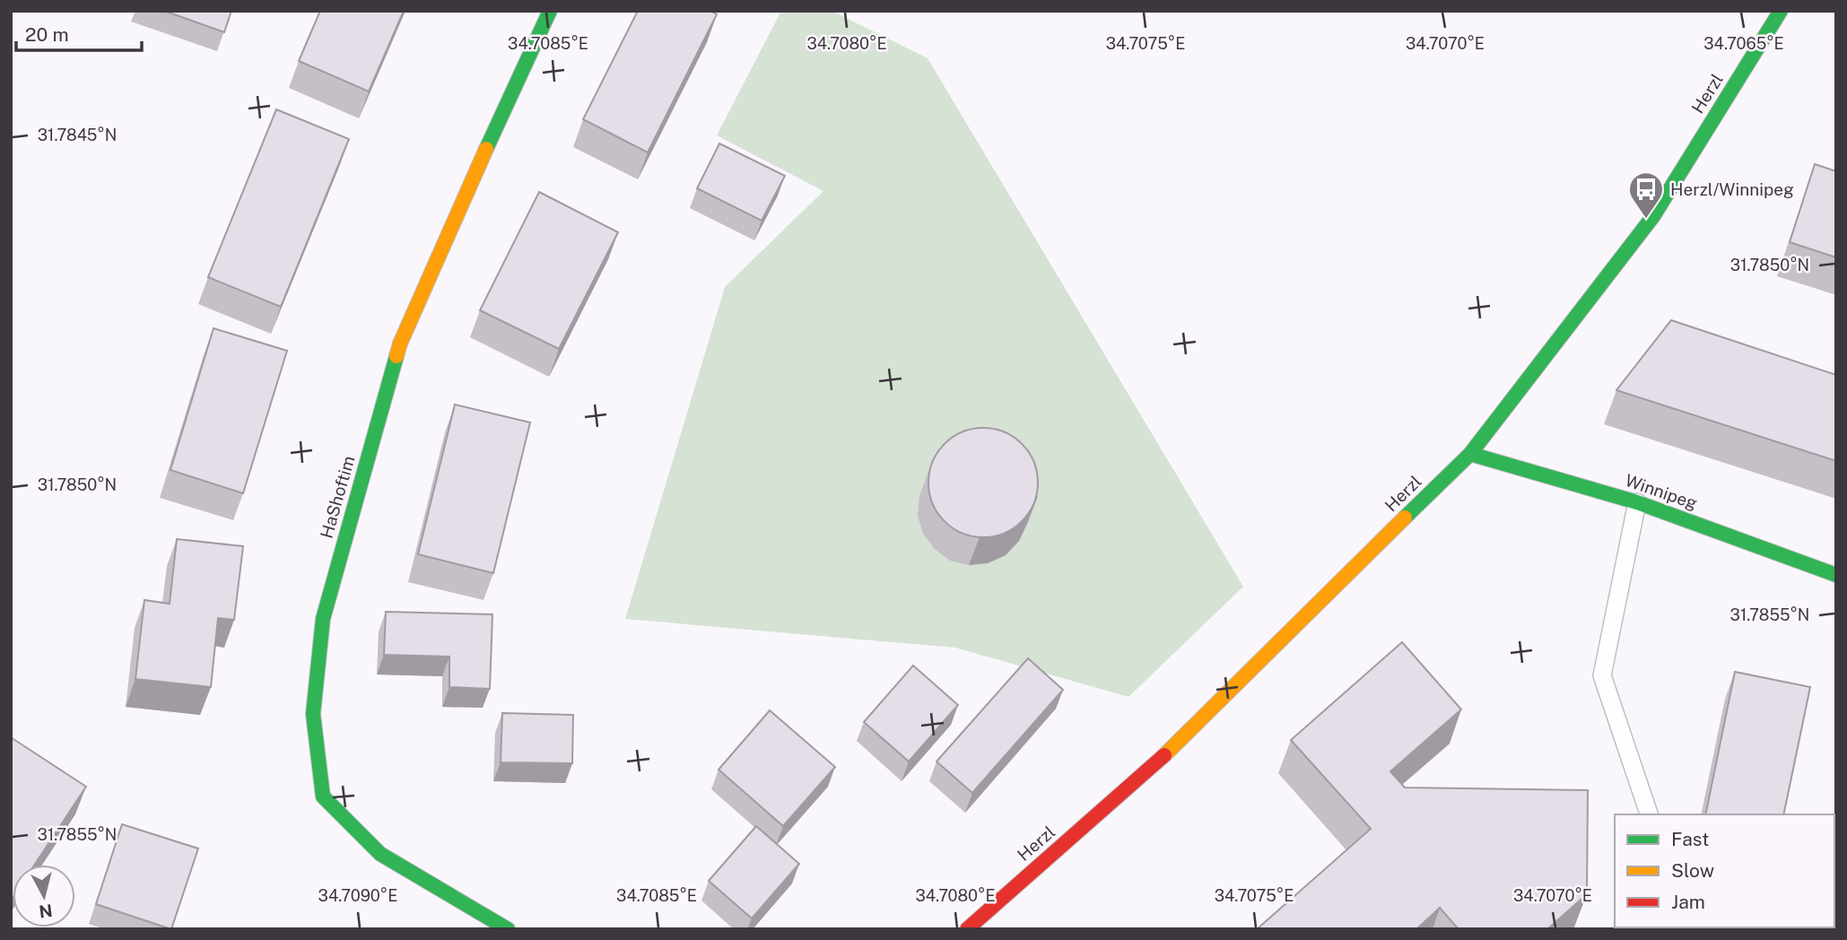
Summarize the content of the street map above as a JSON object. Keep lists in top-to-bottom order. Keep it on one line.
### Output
{"streets":{"street":["Herzl","Winnipeg","HaShoftim"]},"crossings":[["Herzl","Winnipeg"]],"places":{"bus stop":["Herzl/Winnipeg"]},"legend":["Fast","Slow","Jam"],"scale_bar":"20 m","north":"bottom","coordinates":["34.7085°E","34.7080°E","34.7075°E","34.7070°E","34.7065°E","31.7845°N","31.7850°N","31.7855°N","34.7090°E"]}
